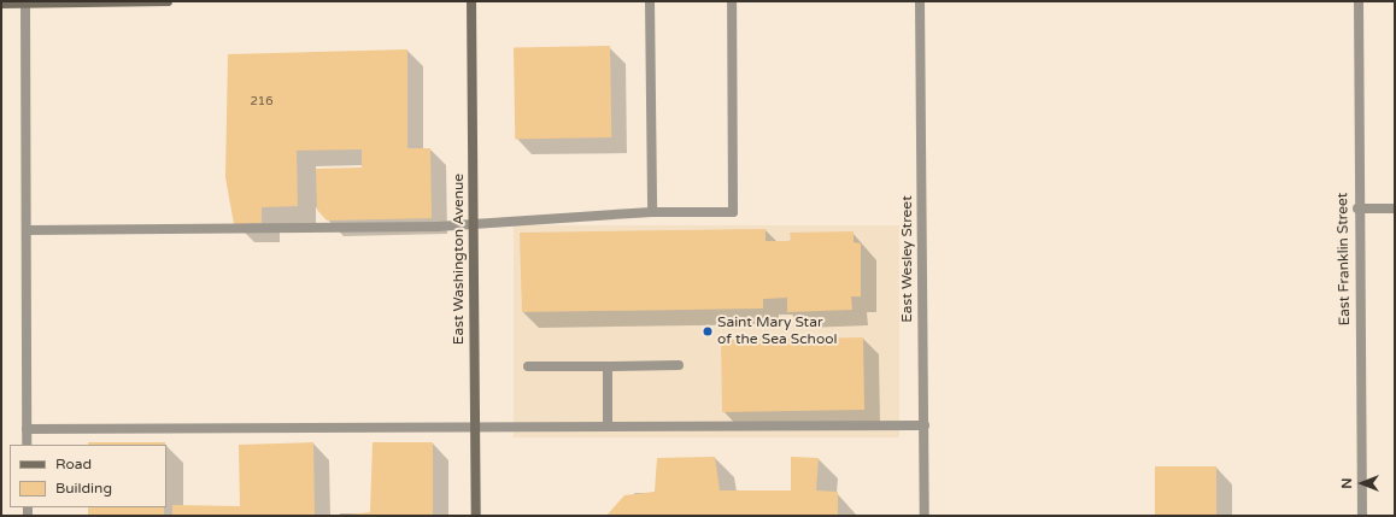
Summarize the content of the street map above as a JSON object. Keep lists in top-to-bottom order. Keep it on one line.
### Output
{"streets":{"main road":["East Washington Avenue"],"street":["East Wesley Street","East Franklin Street"]},"places":["Saint Mary Star of the Sea School"],"house_numbers":["216"],"legend":["Road","Building"],"north":"left"}
